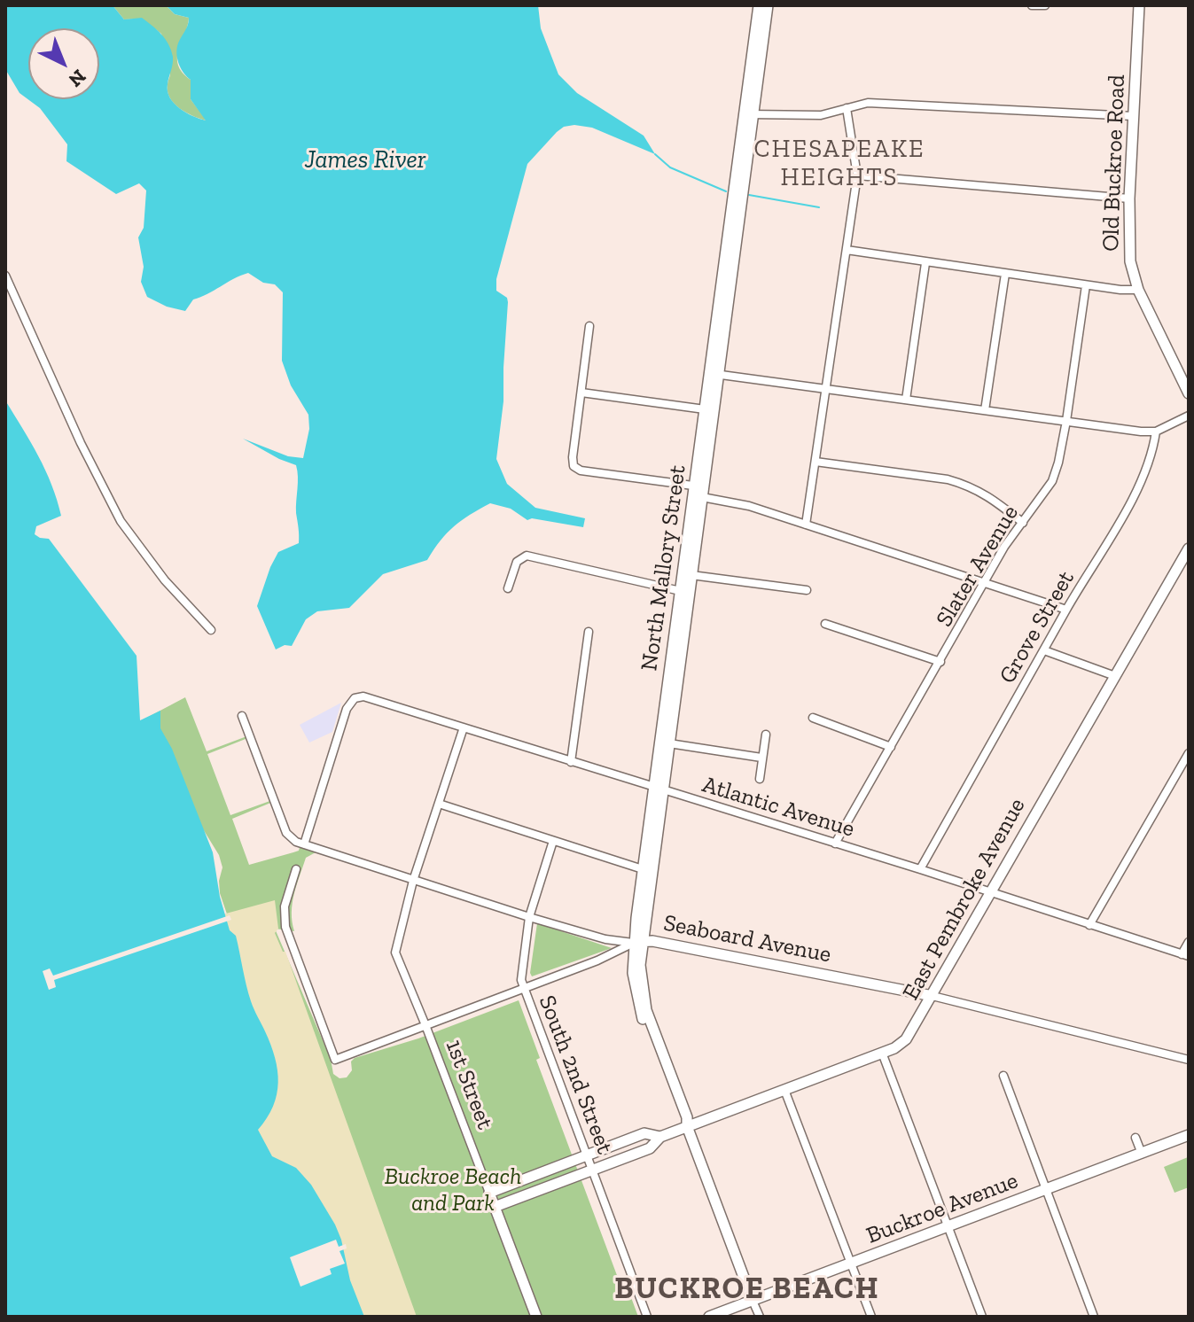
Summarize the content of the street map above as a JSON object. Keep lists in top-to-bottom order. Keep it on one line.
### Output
{"streets":{"main road":["Old Buckroe Road","North Mallory Street","East Pembroke Avenue","Seaboard Avenue","1st Street","Buckroe Avenue"],"street":["Slater Avenue","Grove Street","Atlantic Avenue","South 2nd Street"]},"crossings":[["Slater Avenue","Atlantic Avenue"],["North Mallory Street","Atlantic Avenue"],["North Mallory Street","East Pembroke Avenue"],["North Mallory Street","Seaboard Avenue"],["North Mallory Street","Buckroe Avenue"],["Grove Street","Atlantic Avenue"],["Atlantic Avenue","East Pembroke Avenue"],["Atlantic Avenue","Seaboard Avenue"],["Atlantic Avenue","1st Street"],["East Pembroke Avenue","Seaboard Avenue"],["East Pembroke Avenue","South 2nd Street"],["East Pembroke Avenue","1st Street"],["Seaboard Avenue","South 2nd Street"],["Seaboard Avenue","1st Street"]],"districts":["CHESAPEAKE HEIGHTS","BUCKROE BEACH"],"water":["James River"],"parks":["Buckroe Beach and Park"],"north":"bottom right"}
